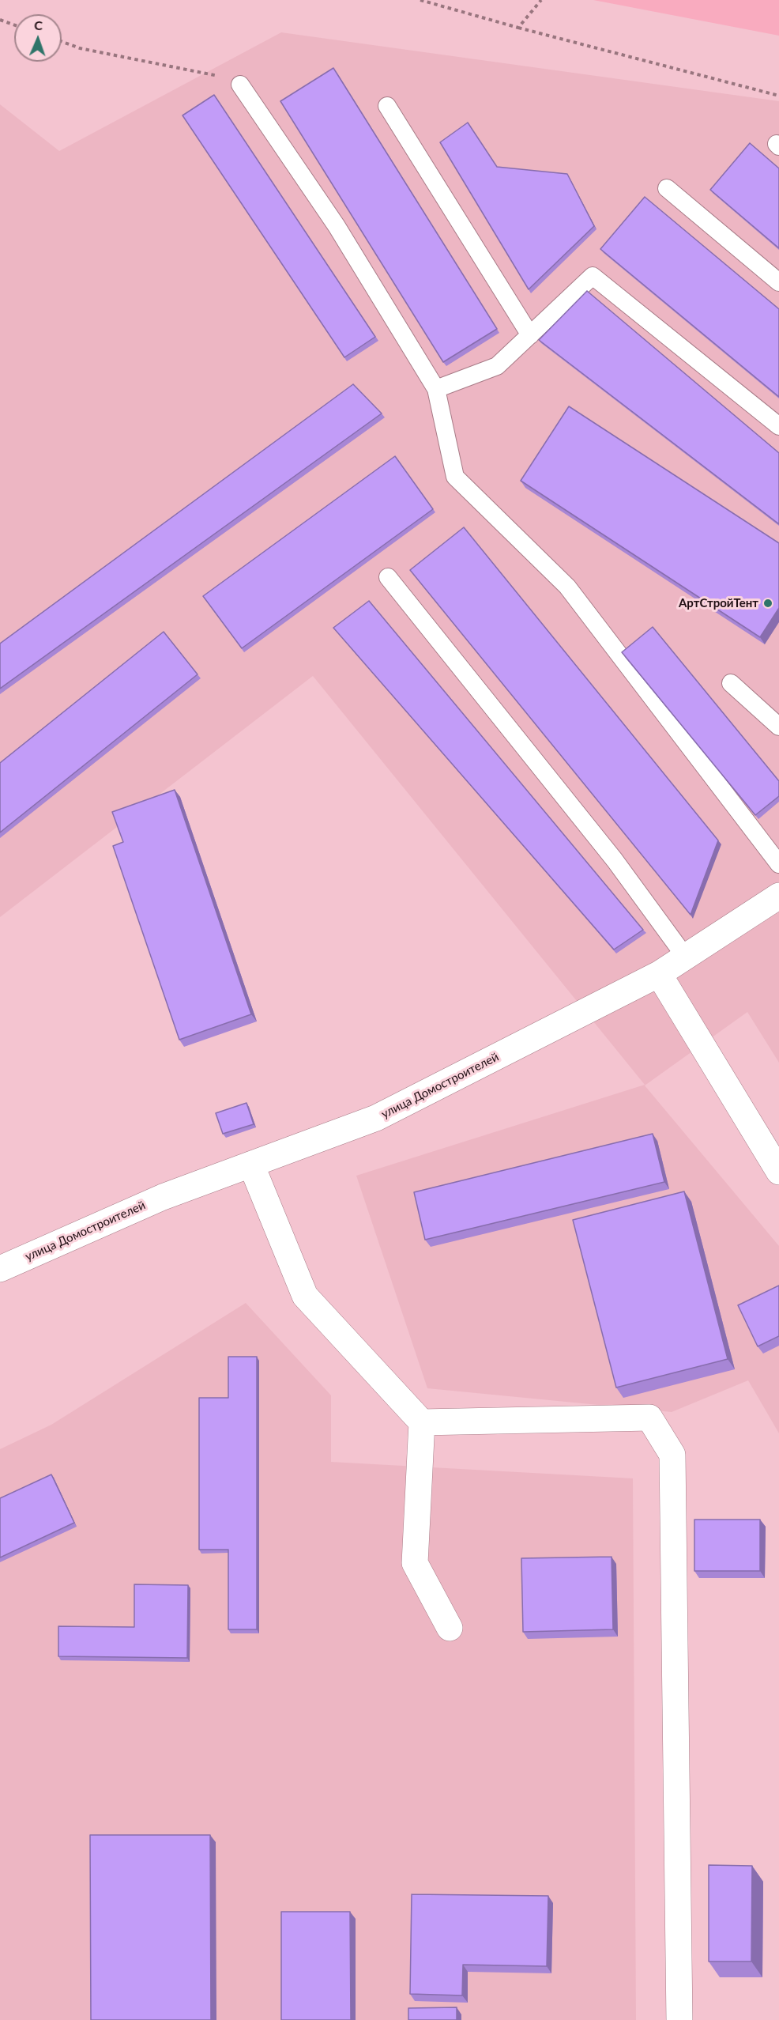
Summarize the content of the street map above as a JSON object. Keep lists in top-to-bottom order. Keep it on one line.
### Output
{"streets":{"street":["улица Домостроителей"]},"places":["АртСтройТент"],"north":"top"}
